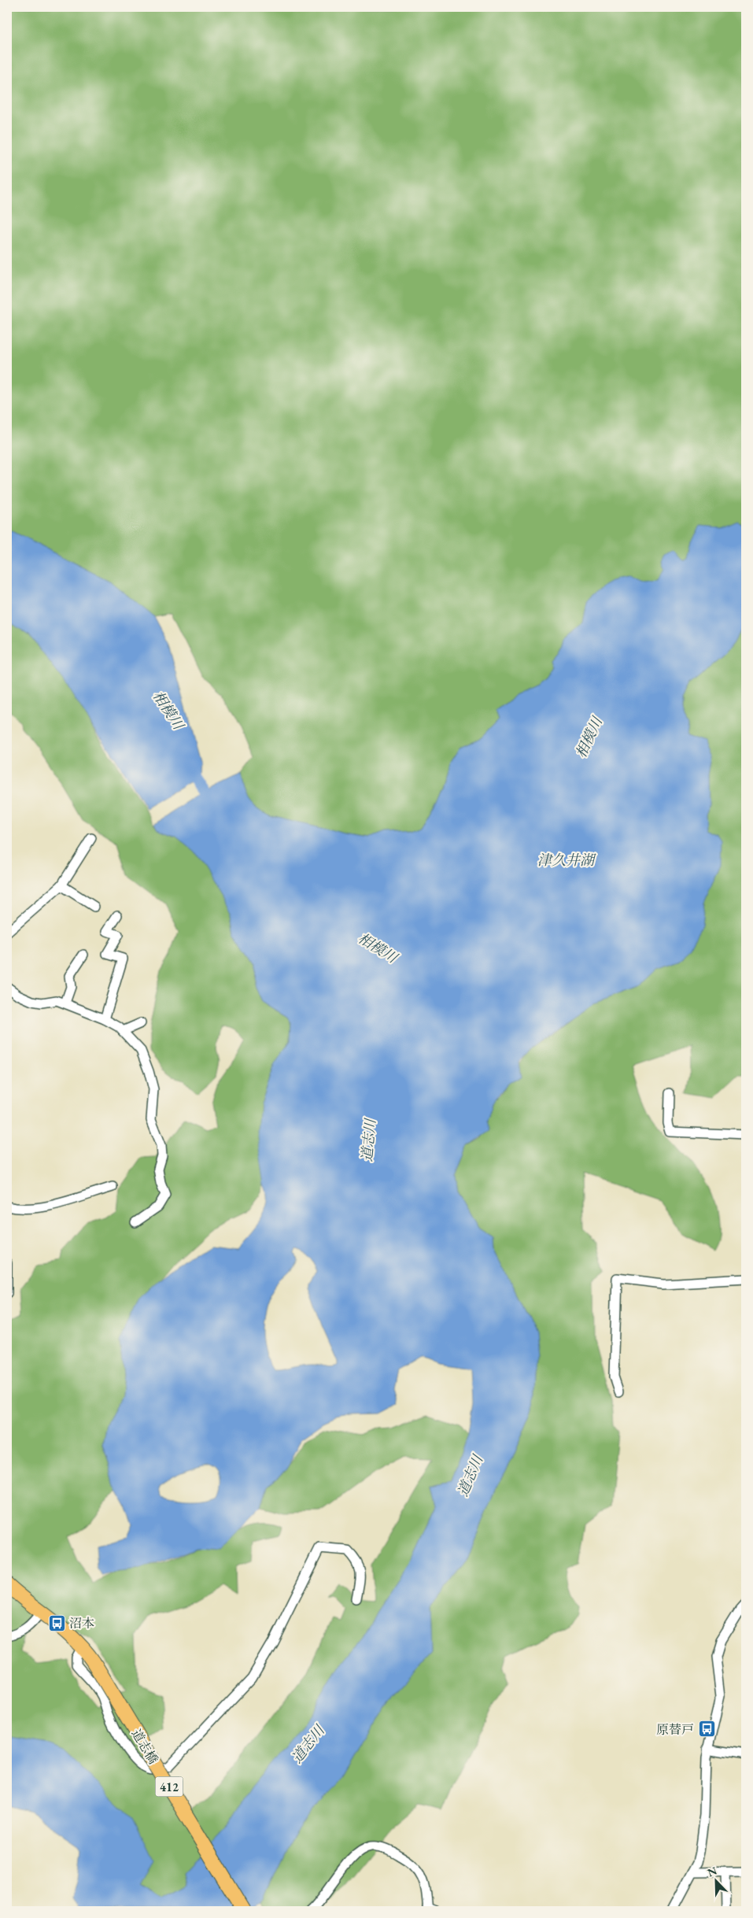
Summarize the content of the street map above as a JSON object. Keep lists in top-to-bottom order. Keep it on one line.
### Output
{"streets":{"highway":["道志橋","412"]},"crossings":[["道志橋","412"]],"water":["相模川","津久井湖","道志川"],"places":{"bus stop":["沼本","原替戸"]},"north":"top left"}
